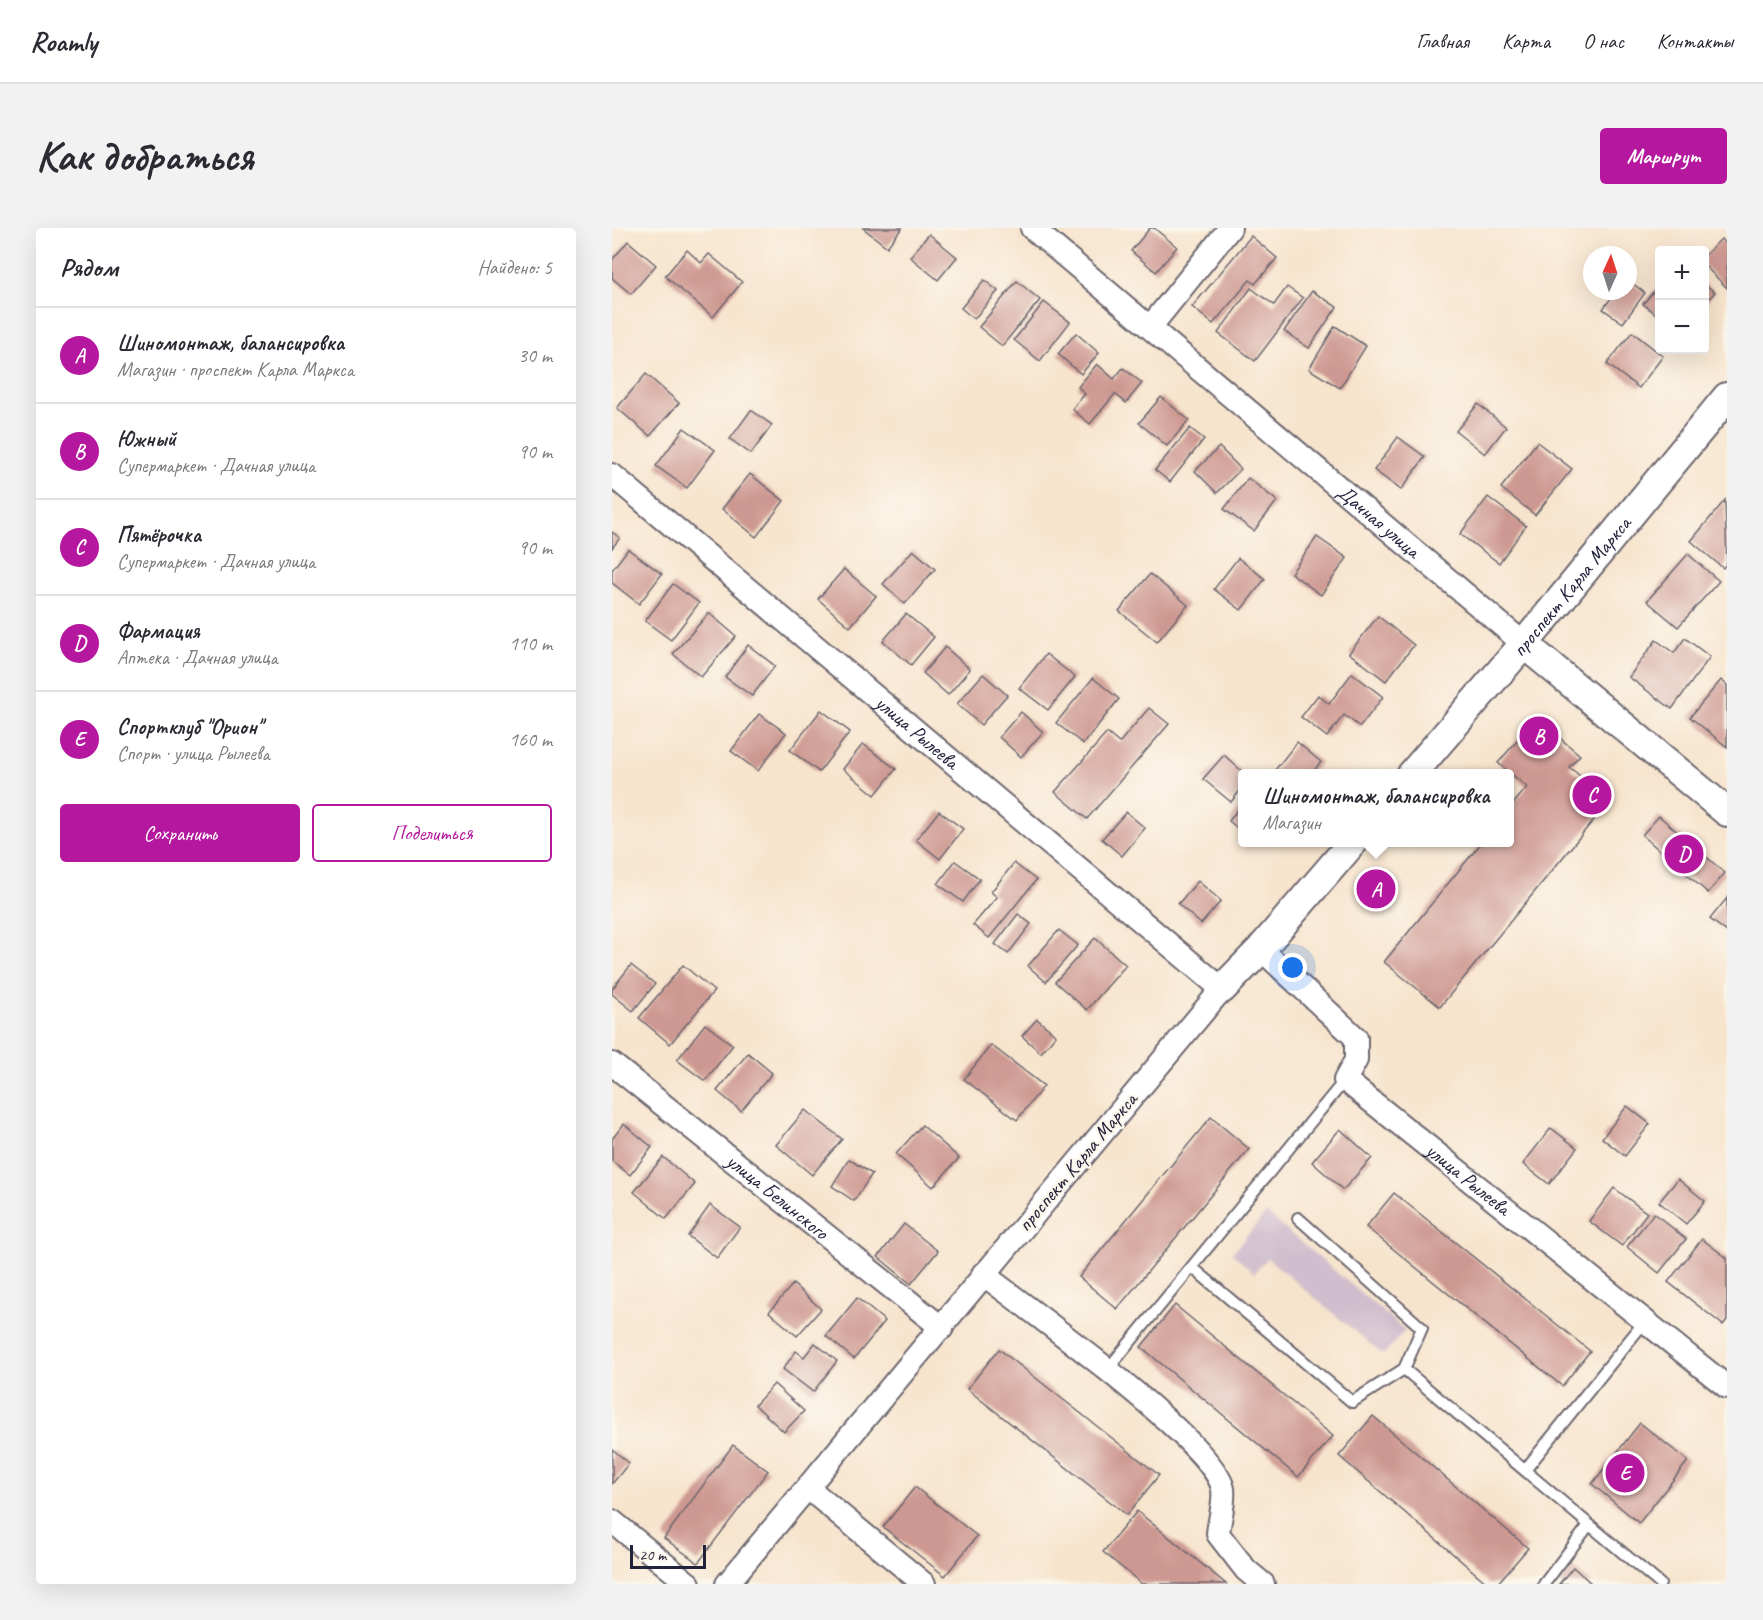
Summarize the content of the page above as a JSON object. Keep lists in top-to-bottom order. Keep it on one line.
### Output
{"streets":{"street":["Дачная улица","проспект Карла Маркса","улица Рылеева","улица Белинского"]},"crossings":[["Дачная улица","проспект Карла Маркса"],["проспект Карла Маркса","улица Рылеева"],["проспект Карла Маркса","улица Белинского"]],"scale_bar":"20 m","north":"top","page":{"header":"Roamly","nav":["Главная","Карта","О нас","Контакты"],"buttons":["Маршрут",["Сохранить","Поделиться"]],"title":"Как добраться","heading":["Рядом","Найдено: 5"],"map_buttons":["+","−"],"list":[{"mark":"A","name":"Шиномонтаж, балансировка","note":"Магазин · проспект Карла Маркса","value":"30 m"},{"mark":"B","name":"Южный","note":"Супермаркет · Дачная улица","value":"90 m"},{"mark":"C","name":"Пятёрочка","note":"Супермаркет · Дачная улица","value":"90 m"},{"mark":"D","name":"Фармация","note":"Аптека · Дачная улица","value":"110 m"},{"mark":"E","name":"Спортклуб \"Орион\"","note":"Спорт · улица Рылеева","value":"160 m"}],"pins":["B","C","D","A","E"],"popup":["Шиномонтаж, балансировка","Магазин"],"scale":"20 m"}}
